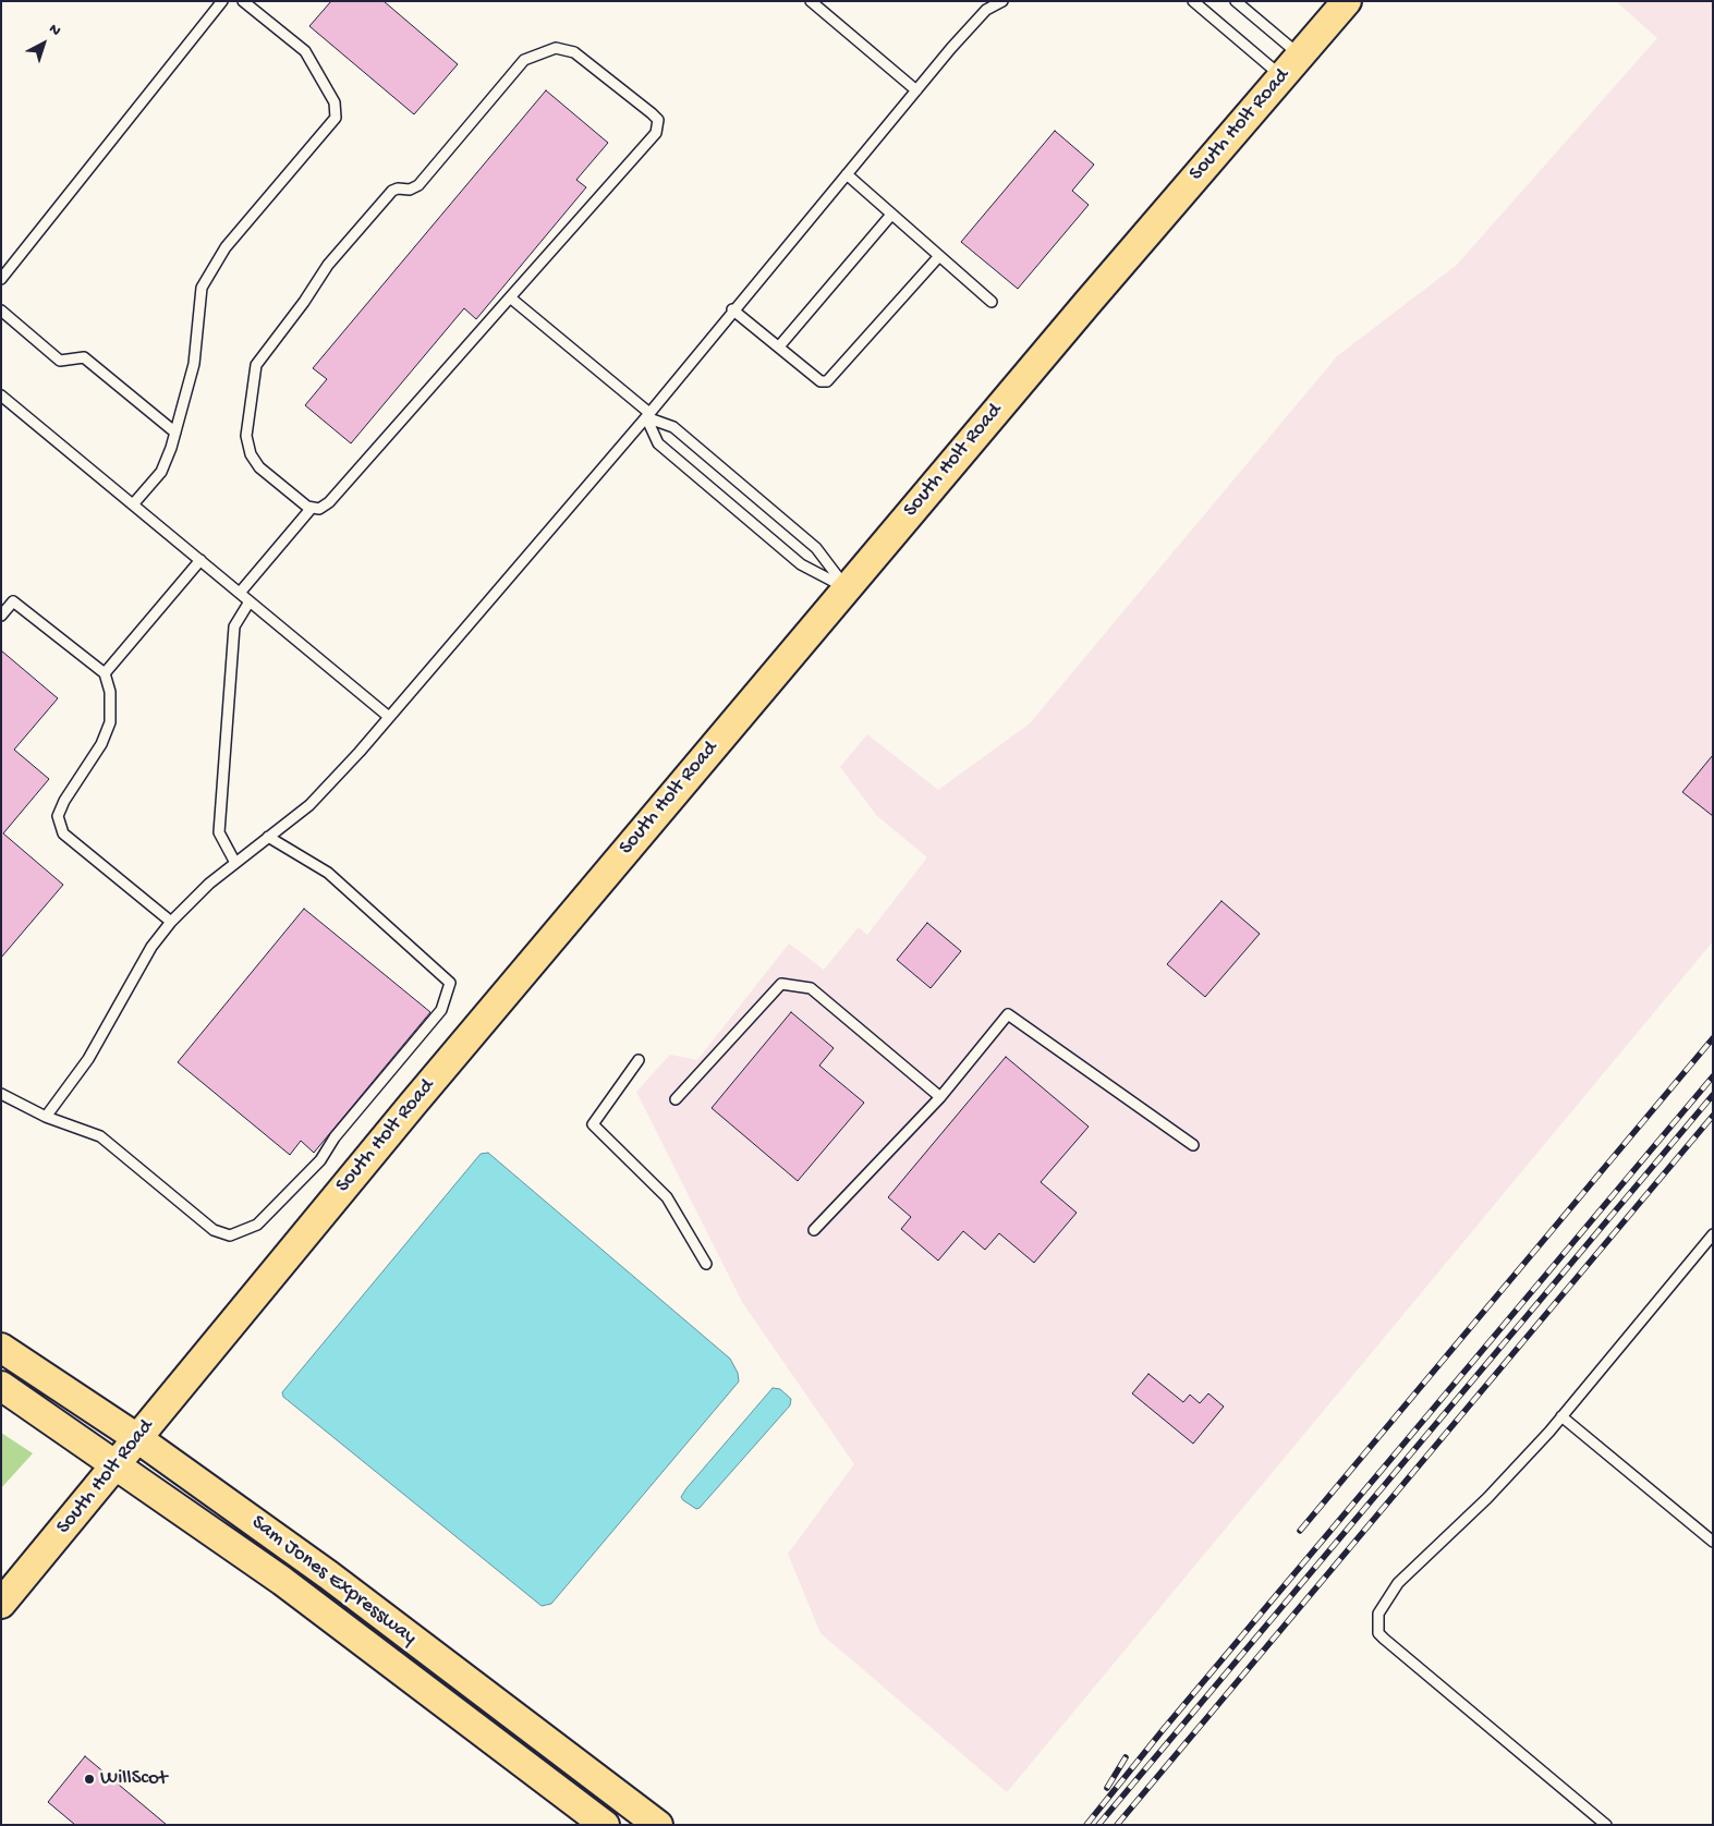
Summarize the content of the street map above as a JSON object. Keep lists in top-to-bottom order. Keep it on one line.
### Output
{"streets":{"main road":["South Holt Road","Sam Jones Expressway"]},"crossings":[["South Holt Road","Sam Jones Expressway"]],"places":["WillScot"],"north":"top right"}
